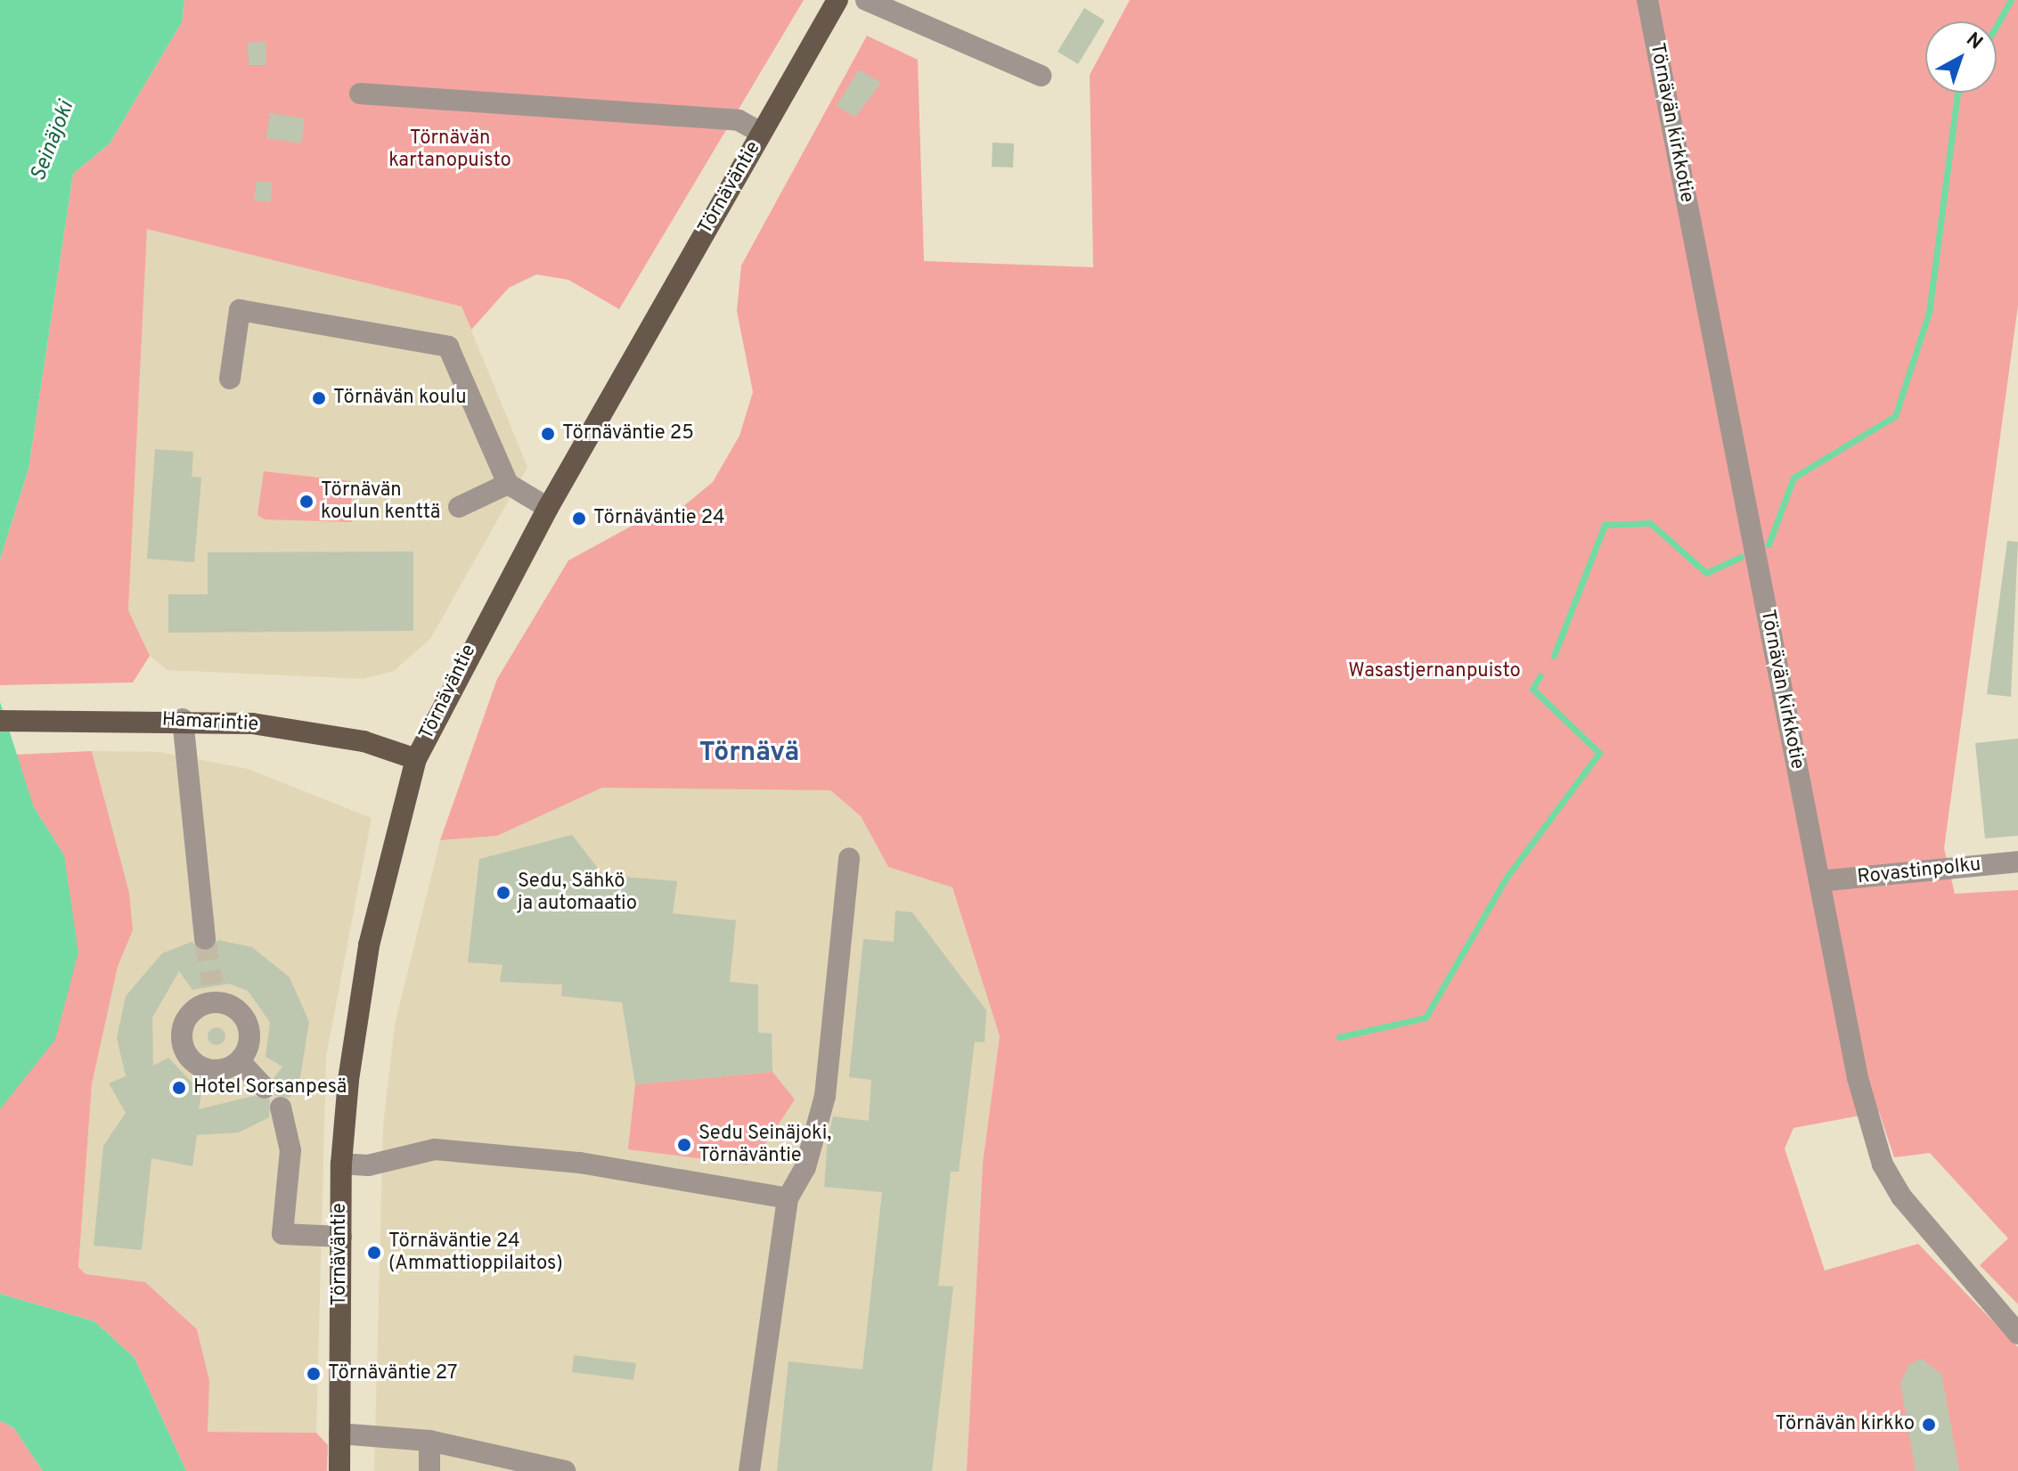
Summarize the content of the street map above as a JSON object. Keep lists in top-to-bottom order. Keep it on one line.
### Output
{"streets":{"main road":["Törnäväntie","Hamarintie"],"street":["Törnävän kirkkotie","Rovastinpolku"]},"crossings":[["Törnävän kirkkotie","Rovastinpolku"],["Törnäväntie","Hamarintie"]],"districts":["Törnävä"],"water":["Seinäjoki"],"parks":["Törnävän kartanopuisto","Wasastjernanpuisto"],"places":["Törnävän koulu","Törnäväntie 25","Törnävän koulun kenttä","Törnäväntie 24","Sedu, Sähkö ja automaatio","Hotel Sorsanpesä","Sedu Seinäjoki, Törnäväntie","Törnäväntie 24 (Ammattioppilaitos)","Törnäväntie 27","Törnävän kirkko"],"north":"top right"}
